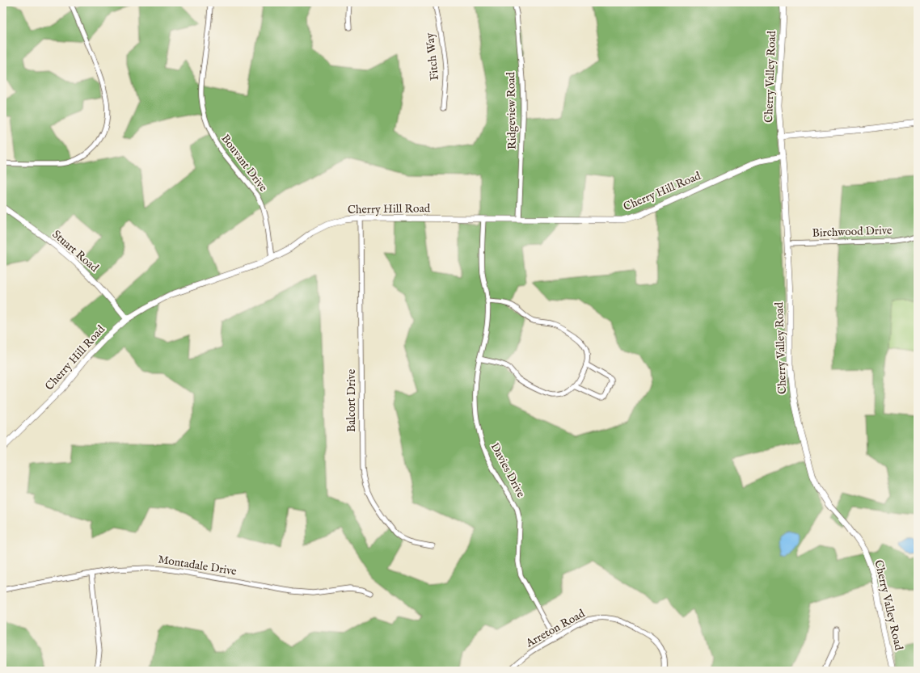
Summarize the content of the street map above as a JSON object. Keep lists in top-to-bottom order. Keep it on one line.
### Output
{"streets":{"street":["Fitch Way","Cherry Valley Road","Ridgeview Road","Bouvant Drive","Cherry Hill Road","Birchwood Drive","Stuart Road","Balcort Drive","Davies Drive","Montadale Drive","Arreton Road"]},"crossings":[["Cherry Valley Road","Cherry Hill Road"],["Cherry Valley Road","Birchwood Drive"],["Ridgeview Road","Cherry Hill Road"],["Bouvant Drive","Cherry Hill Road"],["Cherry Hill Road","Stuart Road"],["Cherry Hill Road","Balcort Drive"],["Cherry Hill Road","Davies Drive"],["Davies Drive","Arreton Road"]]}
